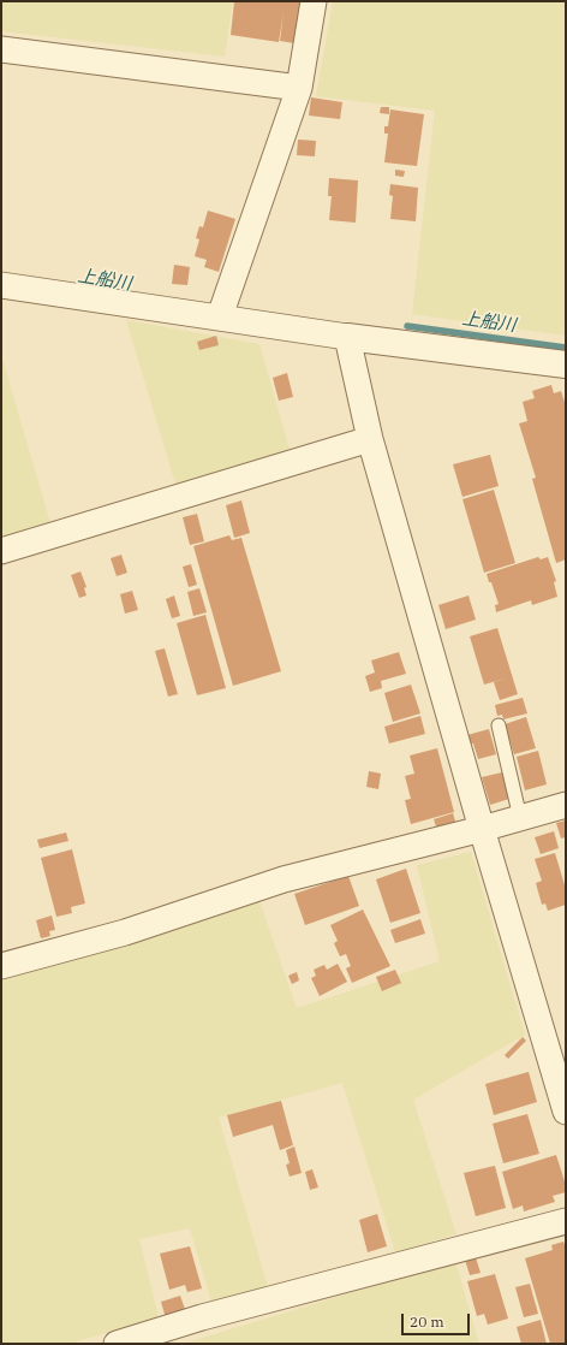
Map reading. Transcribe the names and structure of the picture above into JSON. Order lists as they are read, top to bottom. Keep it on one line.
{"water":["上船川"],"scale_bar":"20 m"}
